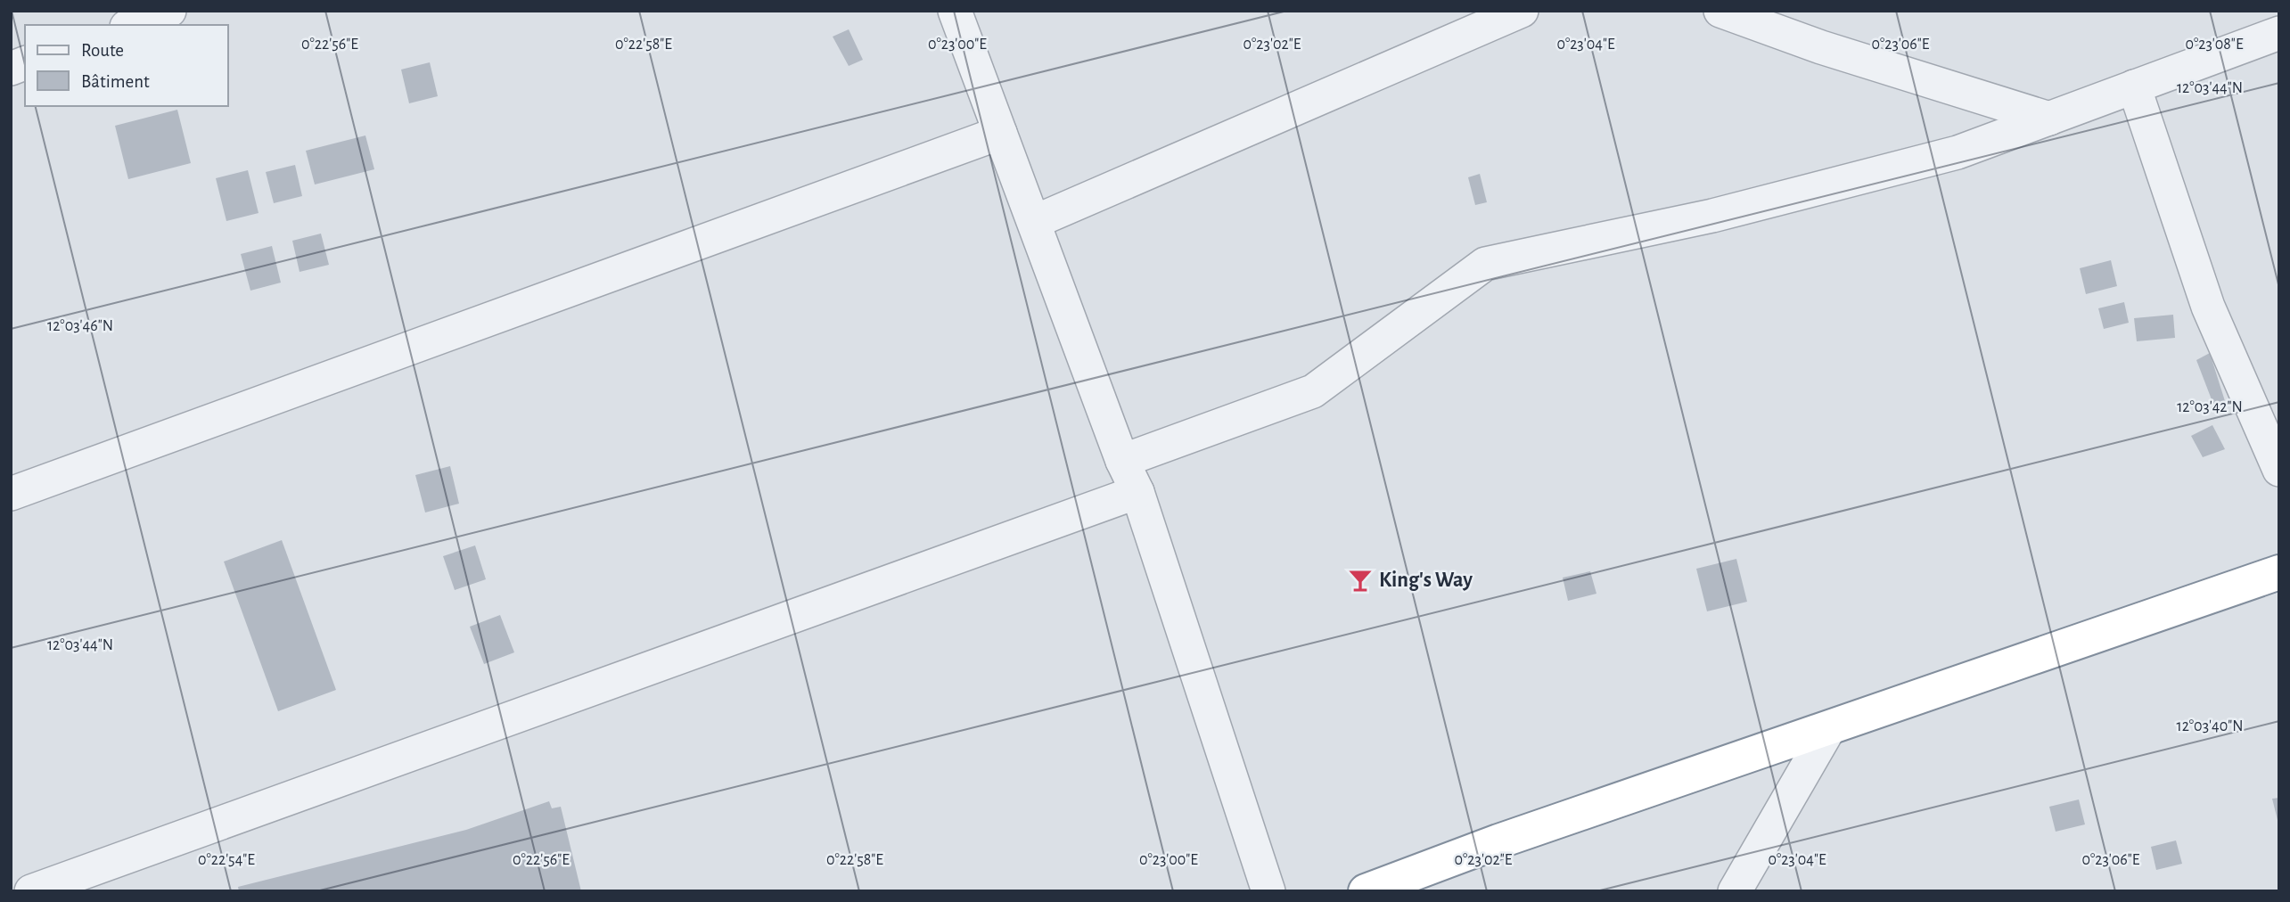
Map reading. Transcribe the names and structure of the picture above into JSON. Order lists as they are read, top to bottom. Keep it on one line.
{"places":{"bar":["King's Way"]},"legend":["Route","Bâtiment"],"coordinates":["0°22'56\"E","0°22'58\"E","0°23'00\"E","0°23'02\"E","0°23'08\"E","0°23'04\"E","0°23'06\"E","12°03'44\"N","12°03'46\"N","12°03'42\"N","12°03'40\"N","0°22'54\"E"]}
